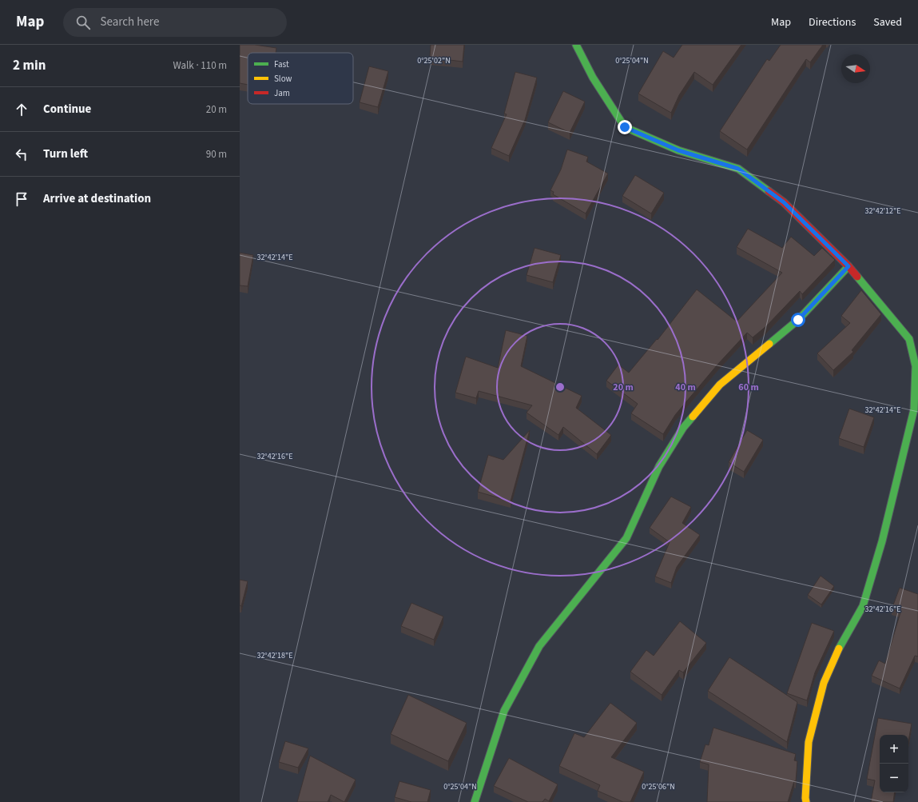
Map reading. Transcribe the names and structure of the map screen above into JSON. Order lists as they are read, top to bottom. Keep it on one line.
{"legend":["Fast","Slow","Jam"],"north":"right","page":{"header":"Map","search":"Search here","nav":["Map","Directions","Saved"],"heading":["2 min","Walk · 110 m"],"list":[["Continue","20 m"],["Turn left","90 m"],"Arrive at destination"],"map_buttons":["+","−"]},"coordinates":["0°25'02\"N","0°25'04\"N","32°42'12\"E","32°42'14\"E","32°42'16\"E","32°42'18\"E","0°25'06\"N"],"rings":["20 m","40 m","60 m"]}
